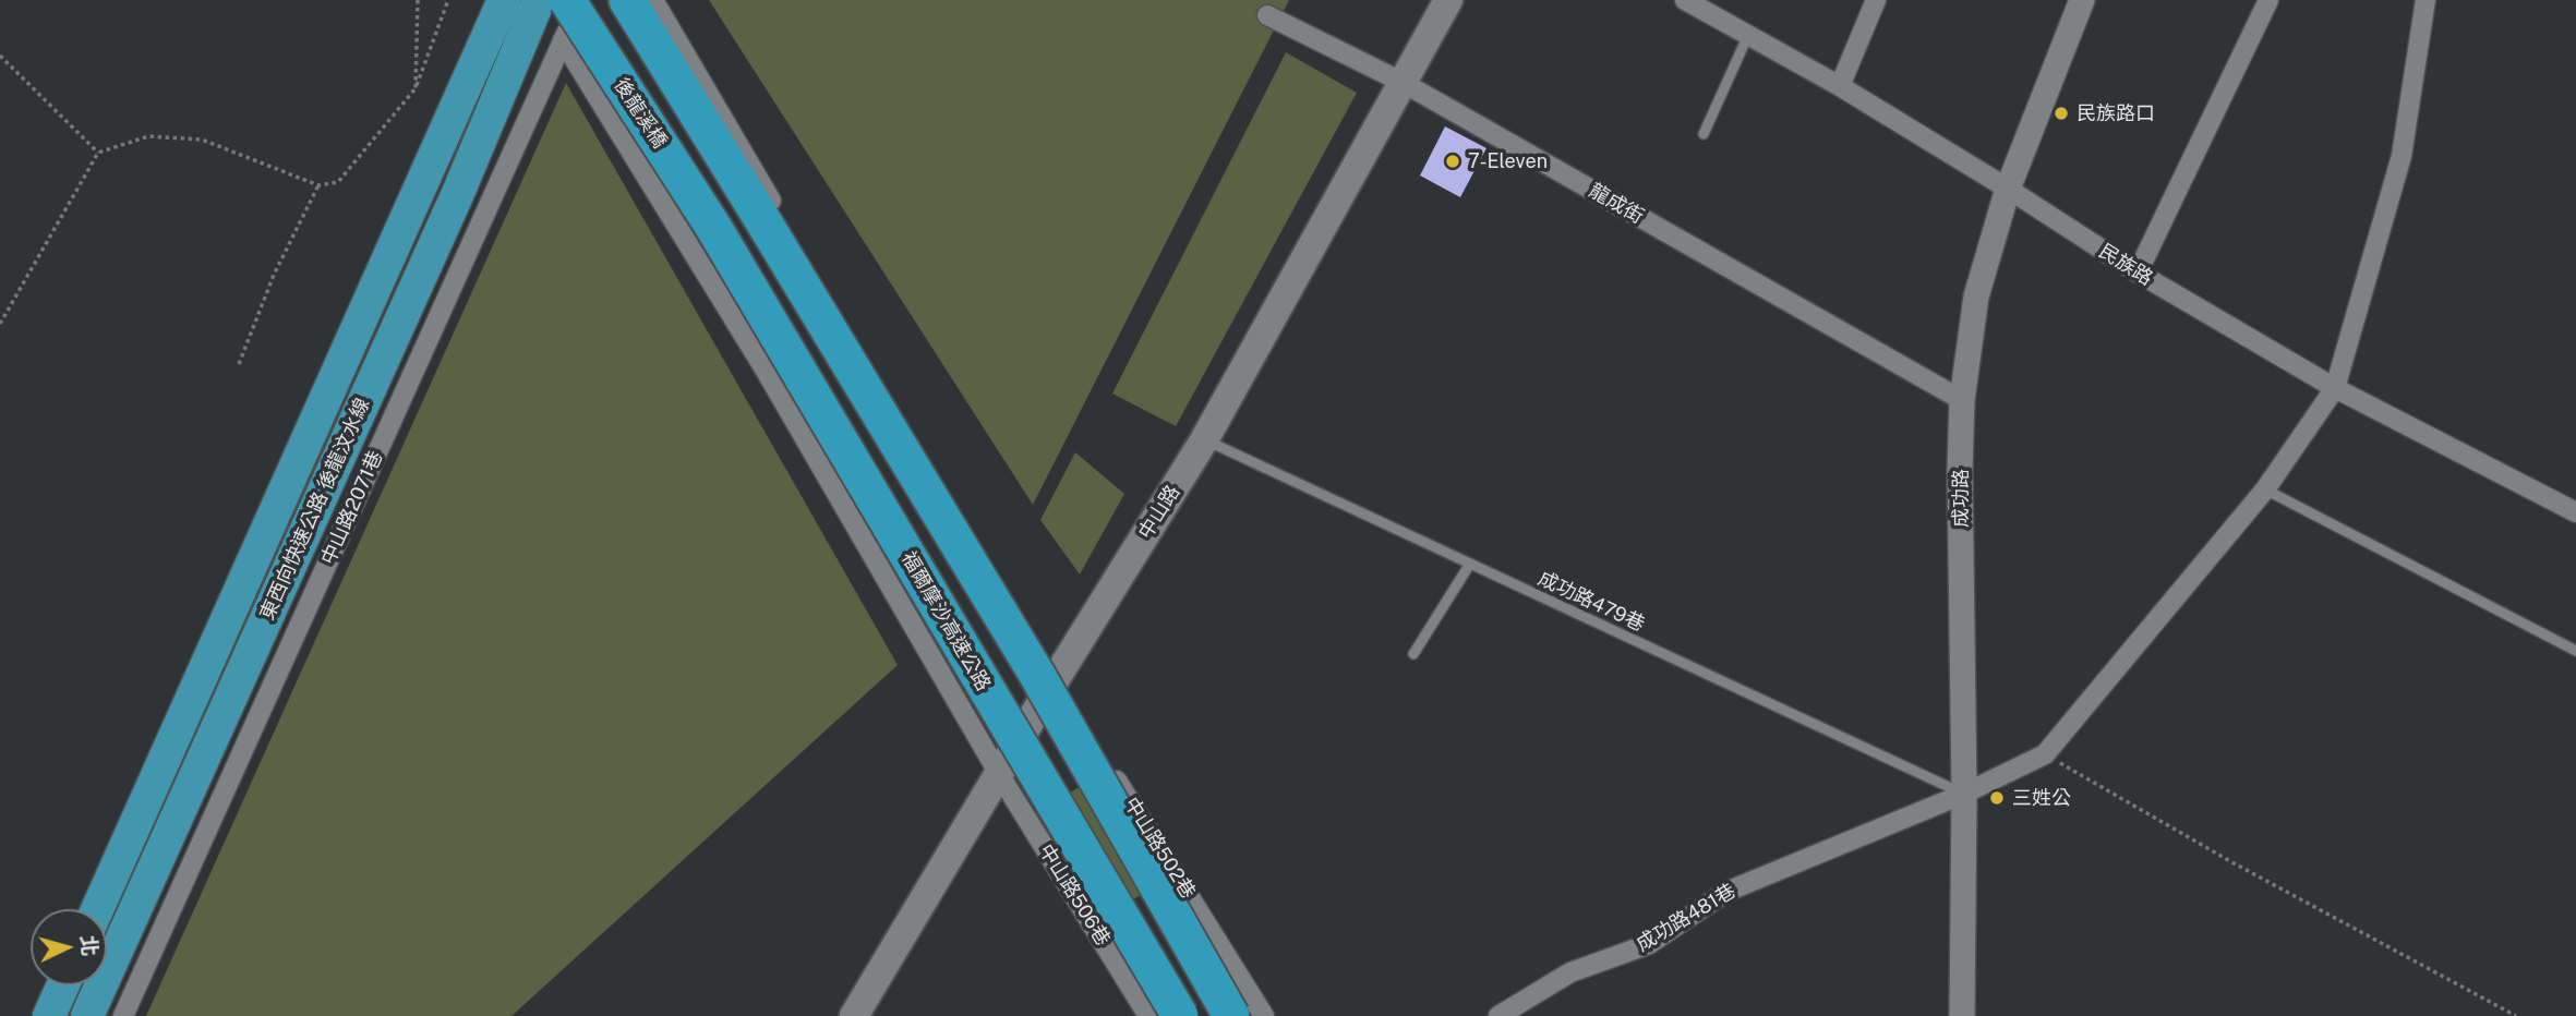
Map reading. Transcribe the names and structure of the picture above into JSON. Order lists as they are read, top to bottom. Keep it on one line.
{"streets":{"highway":["後龍溪橋","東西向快速公路 後龍汶水線","福爾摩沙高速公路"],"main road":["中山路"],"street":["龍成街","民族路","成功路","中山路2071巷","中山路502巷","中山路506巷","成功路481巷"],"lane":["成功路479巷"]},"crossings":[["後龍溪橋","福爾摩沙高速公路"],["龍成街","成功路"],["龍成街","中山路"],["民族路","成功路"],["成功路","成功路479巷"],["成功路","成功路481巷"],["中山路2071巷","中山路506巷"],["中山路","成功路479巷"],["中山路","中山路502巷"],["中山路","中山路506巷"],["成功路479巷","成功路481巷"]],"places":["民族路口","7-Eleven","三姓公"],"north":"right"}
